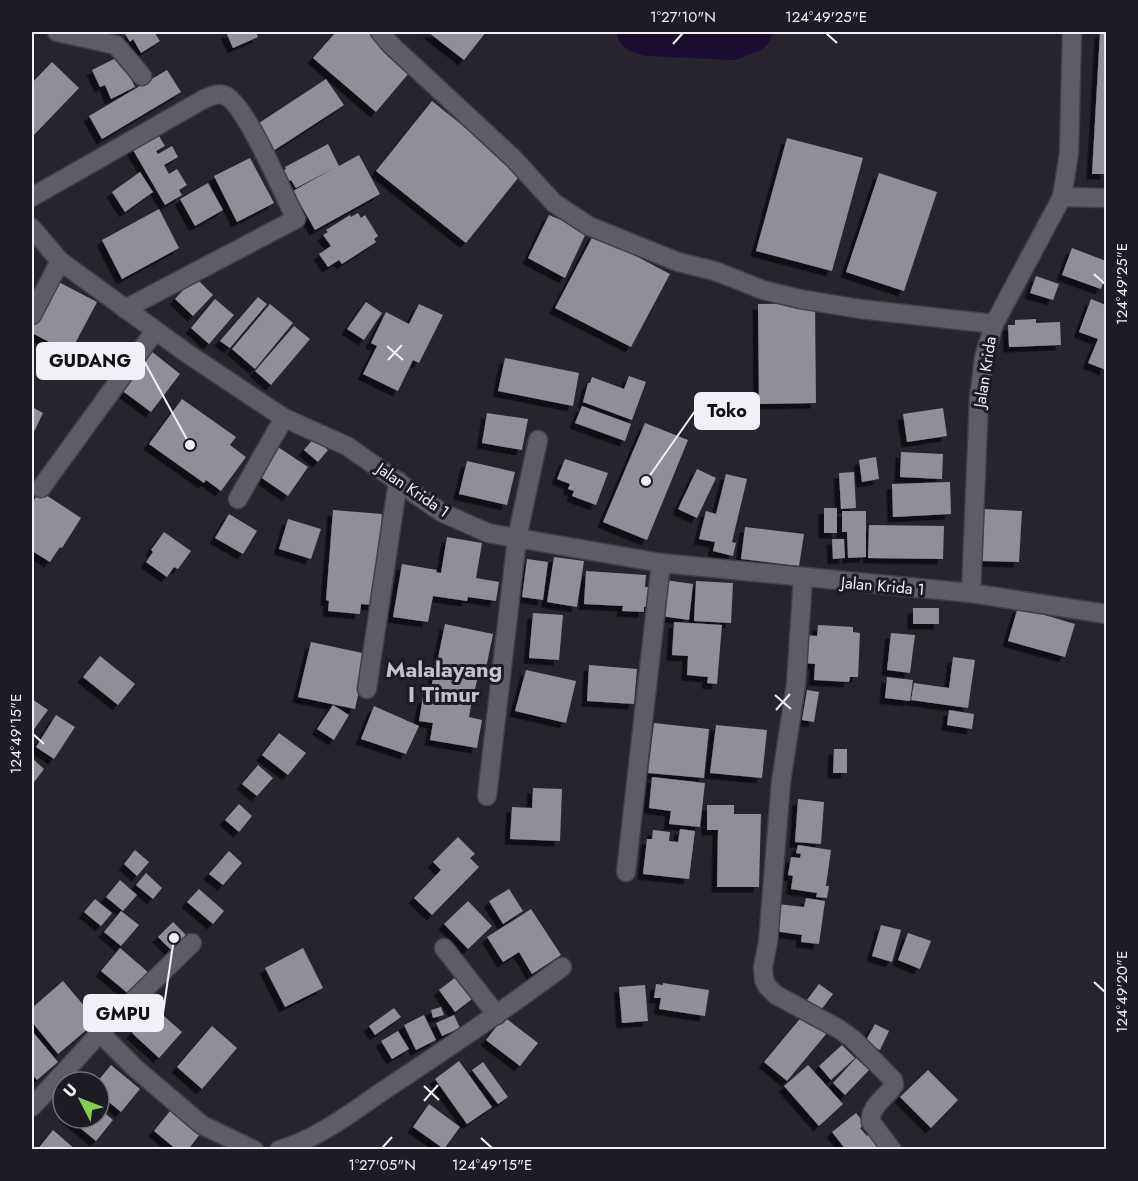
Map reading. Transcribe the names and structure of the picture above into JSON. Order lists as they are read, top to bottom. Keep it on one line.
{"streets":{"street":["Jalan Krida","Jalan Krida 1"]},"crossings":[["Jalan Krida","Jalan Krida 1"]],"districts":["Malalayang I Timur"],"places":["GUDANG","Toko","GMPU"],"north":"top left","coordinates":["1°27'10\"N","124°49'25\"E","124°49'15\"E","124°49'20\"E","1°27'05\"N"]}
